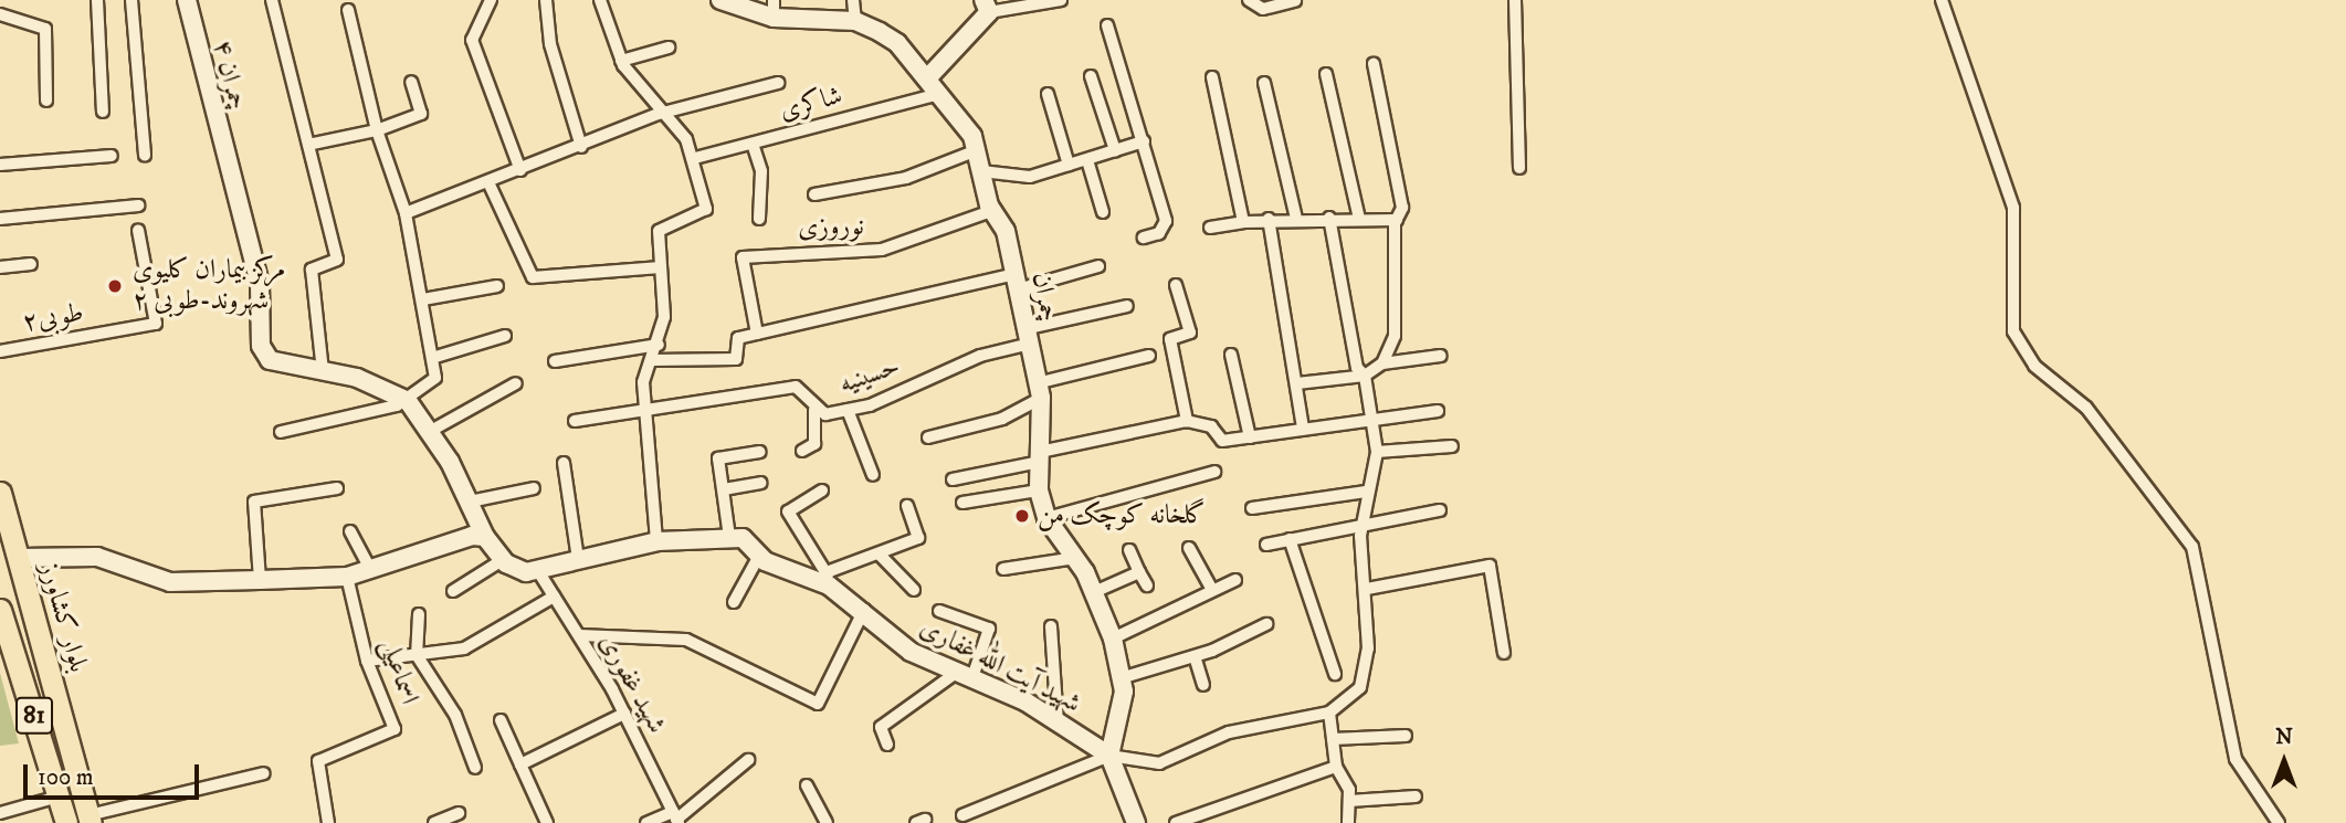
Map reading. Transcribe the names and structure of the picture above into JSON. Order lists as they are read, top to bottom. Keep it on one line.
{"streets":{"highway":["بلوار کشاورز","81"],"street":["چمران ۴","شاکری","نوروزی","چمران","طوبی۲","حسینیه","شهید آیت الله غفاری","اسماعیلی","شهید غفوری"]},"crossings":[["شاکری","چمران"],["نوروزی","چمران"],["چمران","حسینیه"],["چمران","شهید آیت الله غفاری"],["بلوار کشاورز","81"]],"places":["مرکز بیماران کلیوی شهروند-طوبی ۲","گلخانه کوچک من"],"scale_bar":"100 m","north":"top"}
